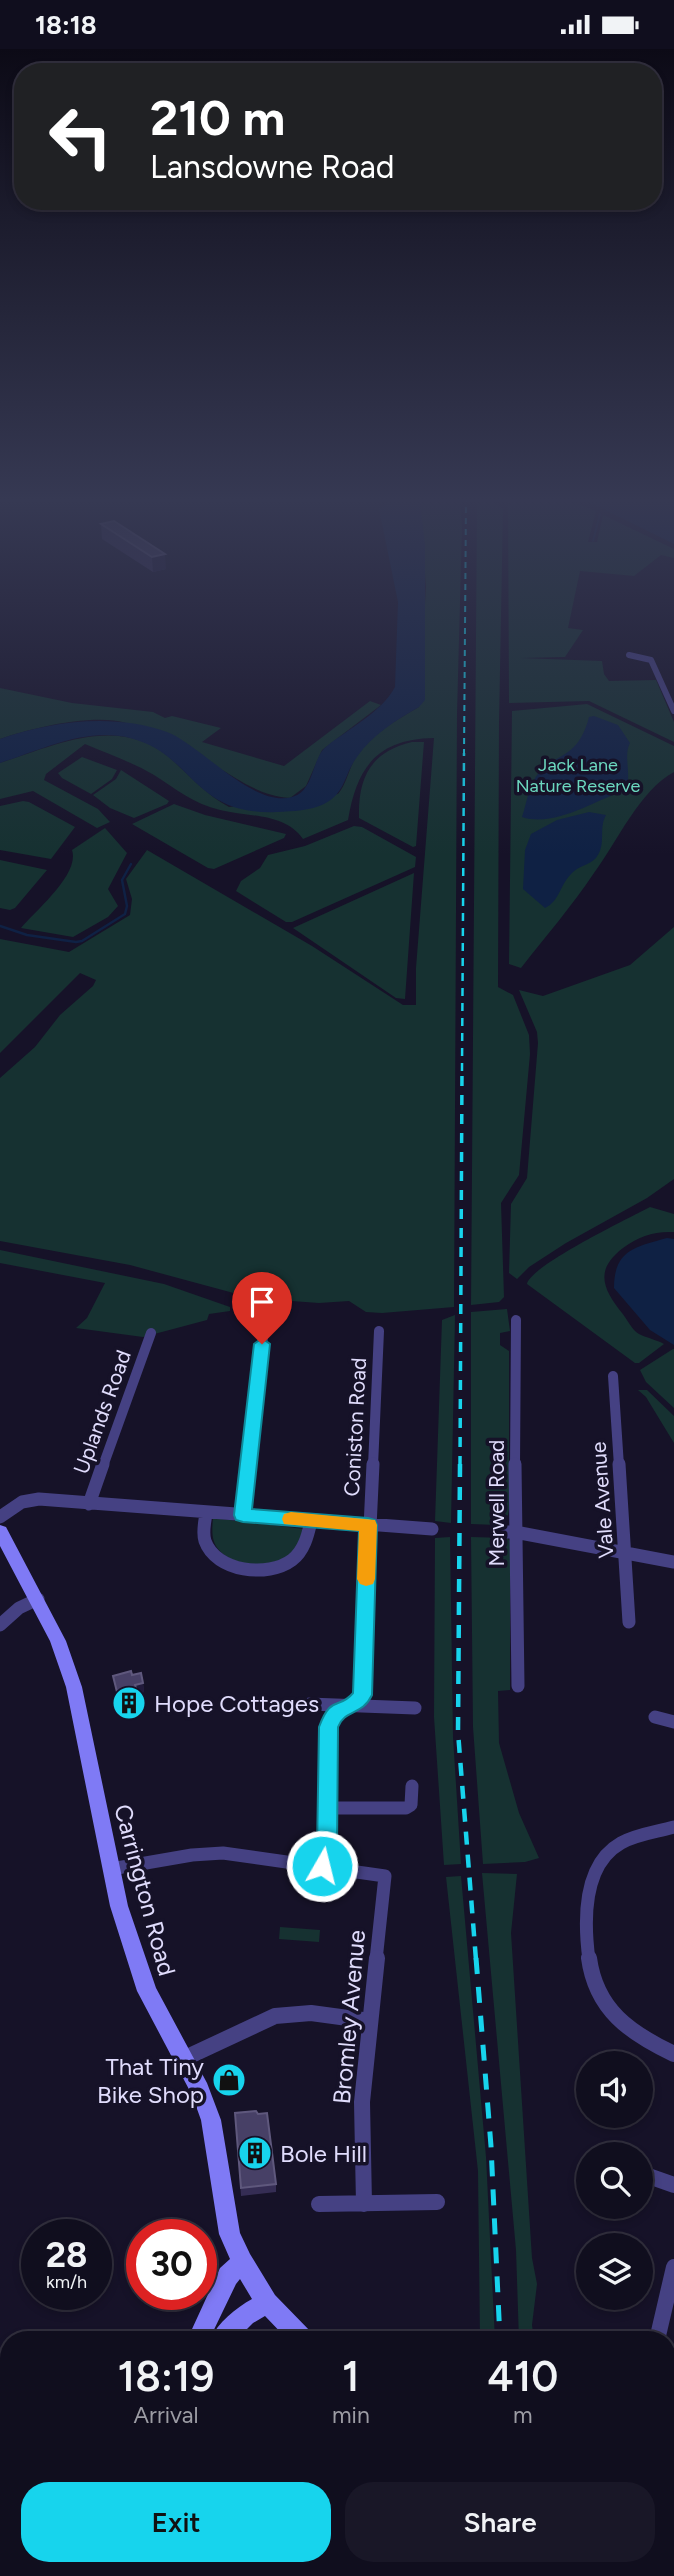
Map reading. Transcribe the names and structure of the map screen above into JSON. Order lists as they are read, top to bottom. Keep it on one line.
{"streets":{"main road":["Carrington Road"],"street":["Uplands Road","Coniston Road","Vale Avenue","Merwell Road","Bromley Avenue"]},"parks":["Jack Lane Nature Reserve"],"places":{"building":["Hope Cottages","Bole Hill"],"shop":["That Tiny Bike Shop"]},"page":{"status":"18:18","turn":["210 m","Lansdowne Road"],"speed":"28 km/h","limit":"30","eta":["18:19","Arrival","1","min","410","m"],"buttons":["Exit","Share"]}}
